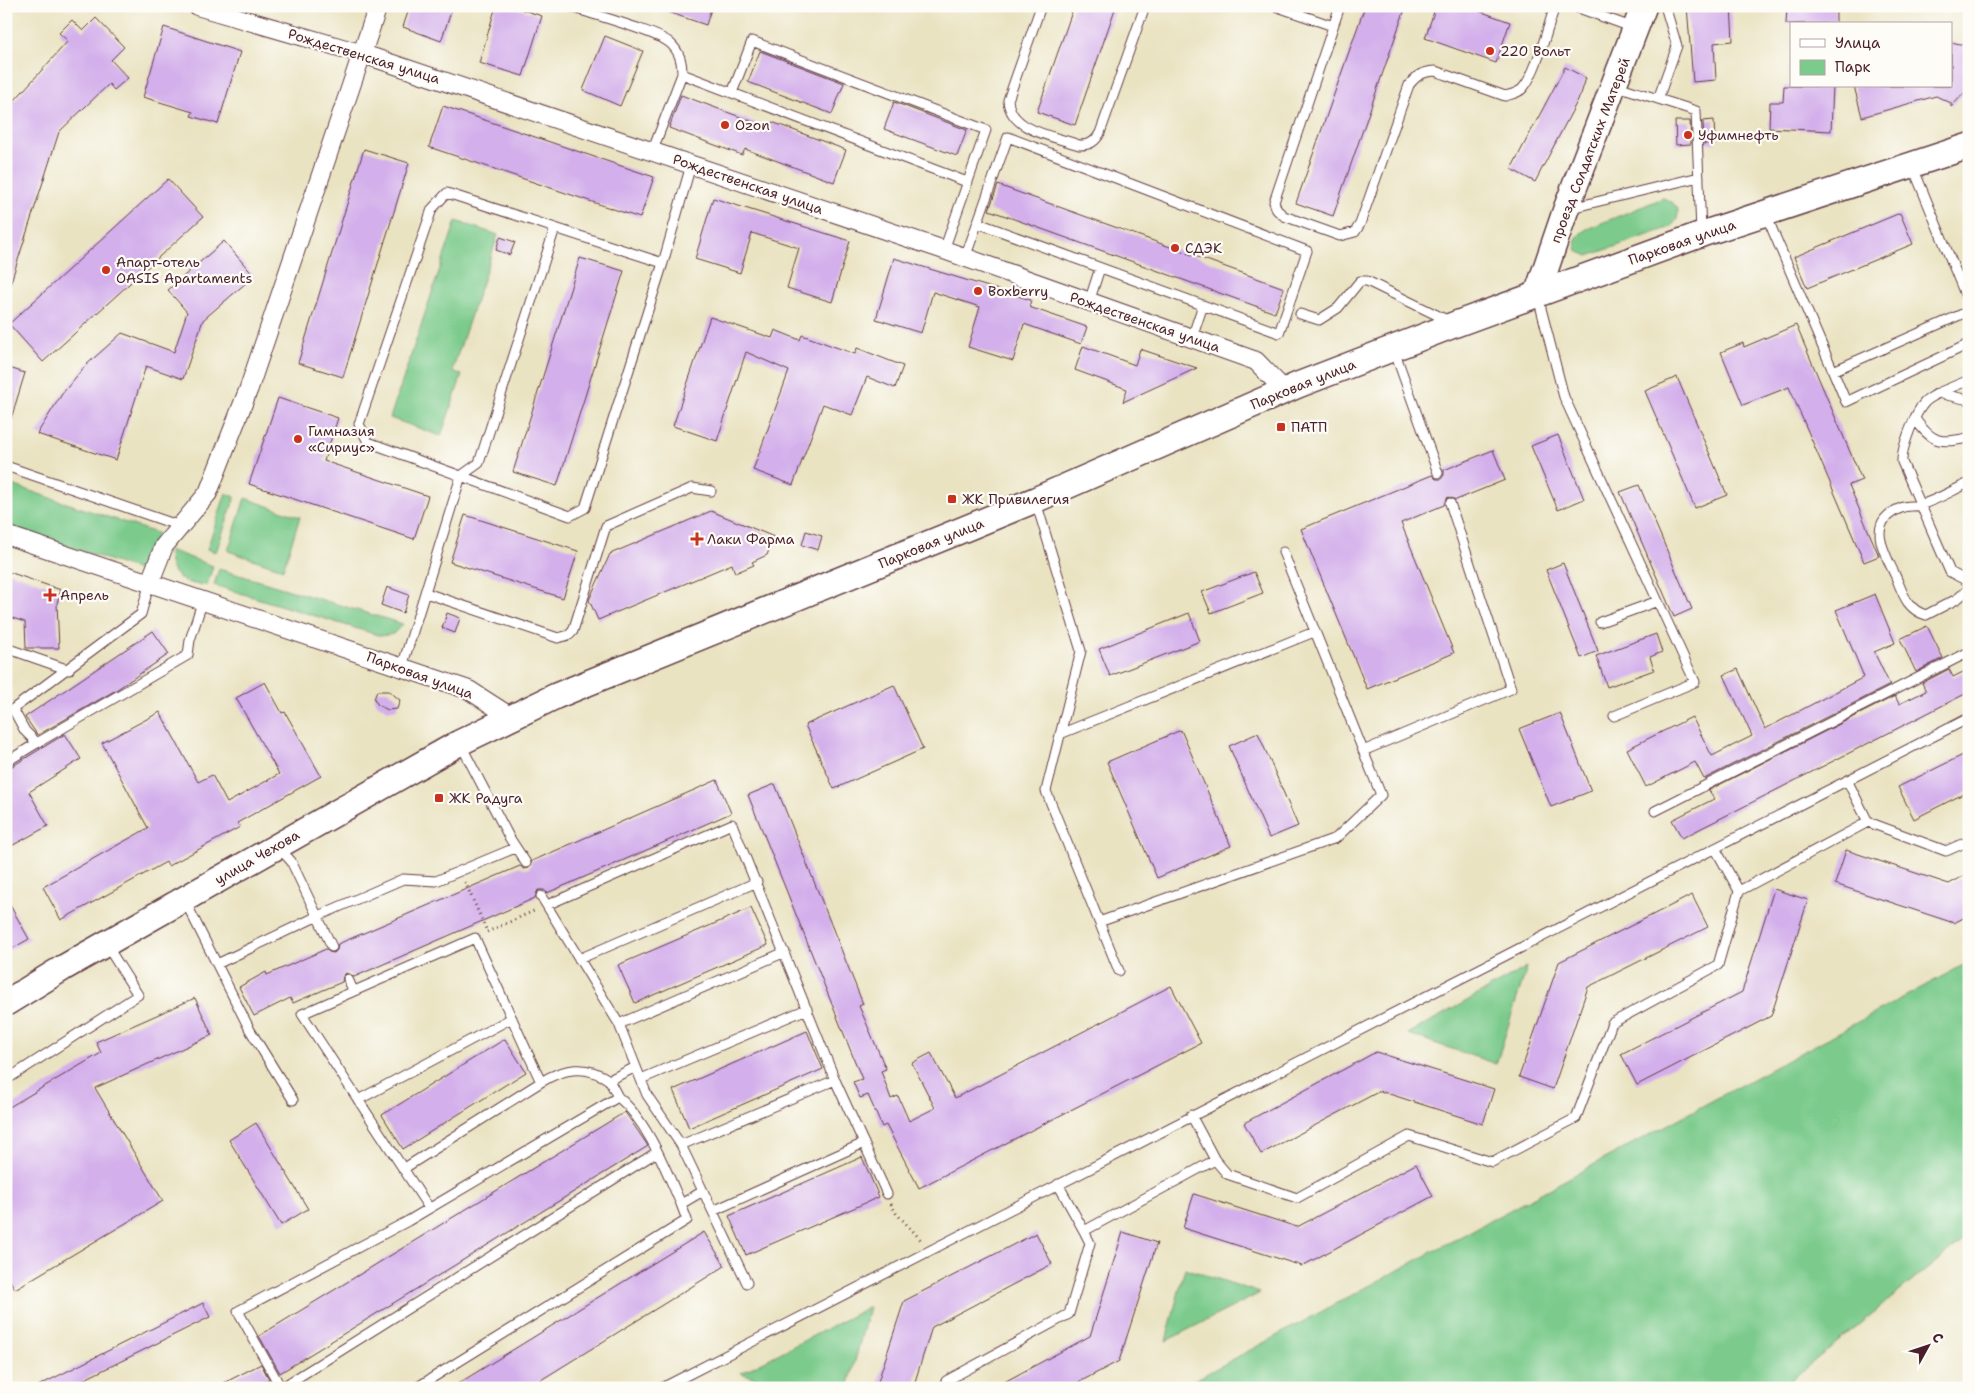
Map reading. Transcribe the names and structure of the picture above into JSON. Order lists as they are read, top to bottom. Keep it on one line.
{"streets":{"main road":["проезд Солдатских Матерей","Парковая улица","улица Чехова"],"street":["Рождественская улица"]},"crossings":[["Рождественская улица","Парковая улица"],["проезд Солдатских Матерей","Парковая улица"],["Парковая улица","улица Чехова"]],"places":{"other":["220 Вольт","Ozon","Уфимнефть","СДЭК","Апарт-отель OASIS Apartaments","Boxberry","Гимназия «Сириус»"],"transit":["ПАТП","ЖК Привилегия","ЖК Радуга"],"health":["Лаки Фарма","Апрель"]},"legend":["Улица","Парк"],"north":"top right"}
